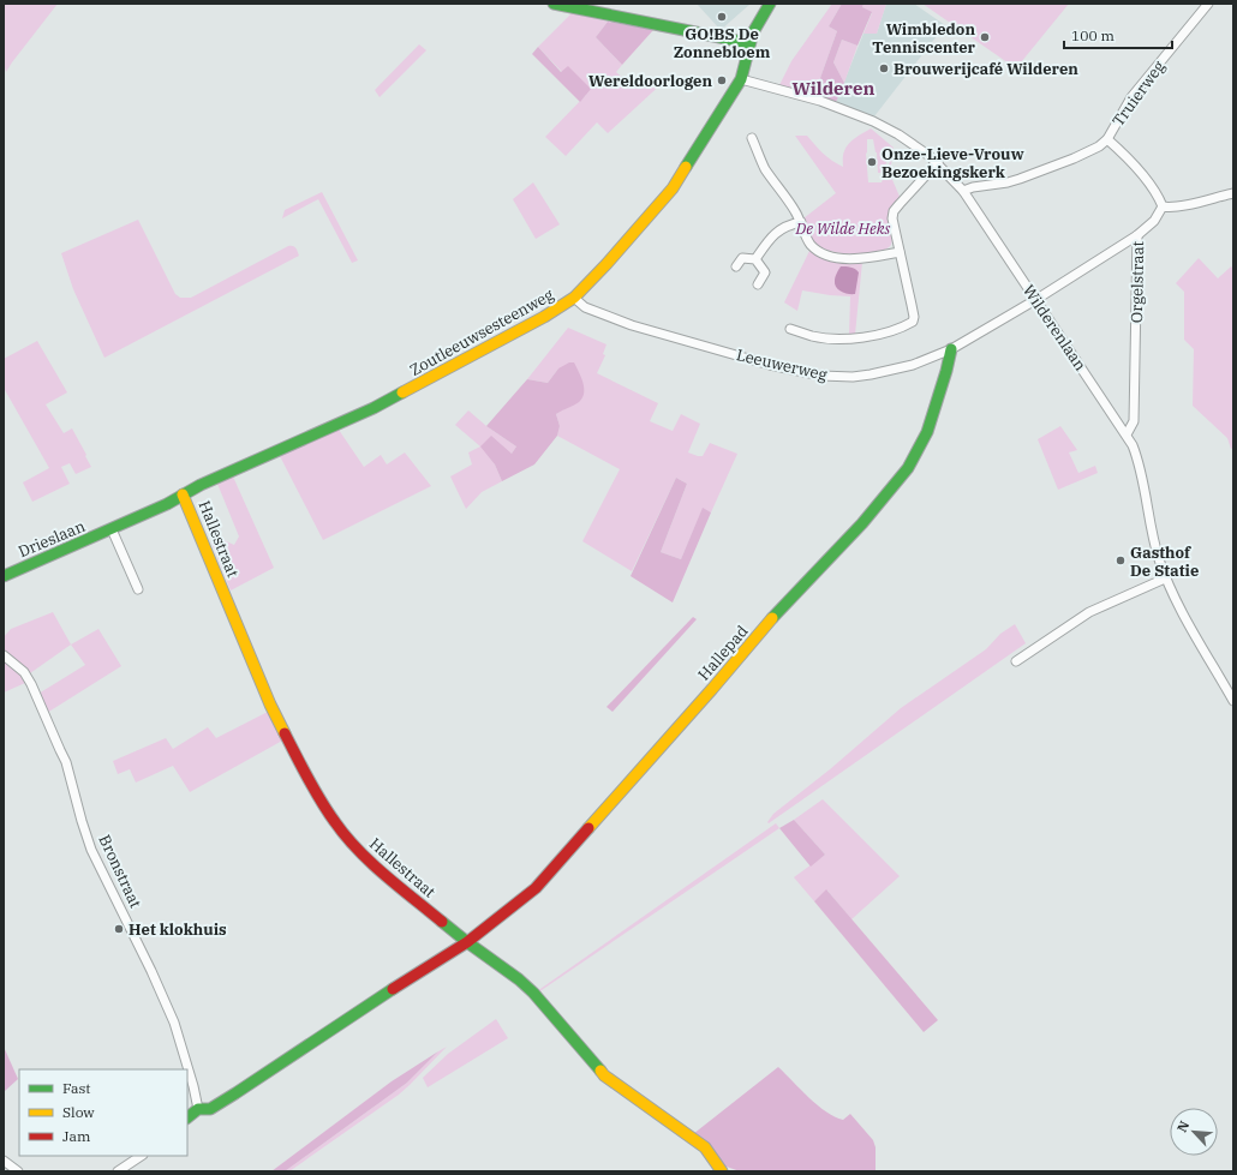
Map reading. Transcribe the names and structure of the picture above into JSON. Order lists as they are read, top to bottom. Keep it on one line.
{"streets":{"street":["Truierweg","Orgelstraat","Wilderenlaan","Zoutleeuwsesteenweg","Leeuwerweg","Drieslaan","Hallestraat","Hallepad","Bronstraat"]},"crossings":[["Orgelstraat","Wilderenlaan"],["Orgelstraat","Leeuwerweg"],["Wilderenlaan","Zoutleeuwsesteenweg"],["Wilderenlaan","Leeuwerweg"],["Zoutleeuwsesteenweg","Leeuwerweg"],["Zoutleeuwsesteenweg","Drieslaan"],["Zoutleeuwsesteenweg","Hallestraat"],["Leeuwerweg","Hallepad"],["Drieslaan","Hallestraat"],["Hallestraat","Hallepad"]],"districts":["Wilderen"],"parks":["De Wilde Heks"],"places":["GO!BS De Zonnebloem","Wimbledon Tenniscenter","Brouwerijcafé Wilderen","Wereldoorlogen","Onze-Lieve-Vrouw Bezoekingskerk","Gasthof De Statie","Het klokhuis"],"legend":["Fast","Slow","Jam"],"scale_bar":"100 m","north":"top left"}
